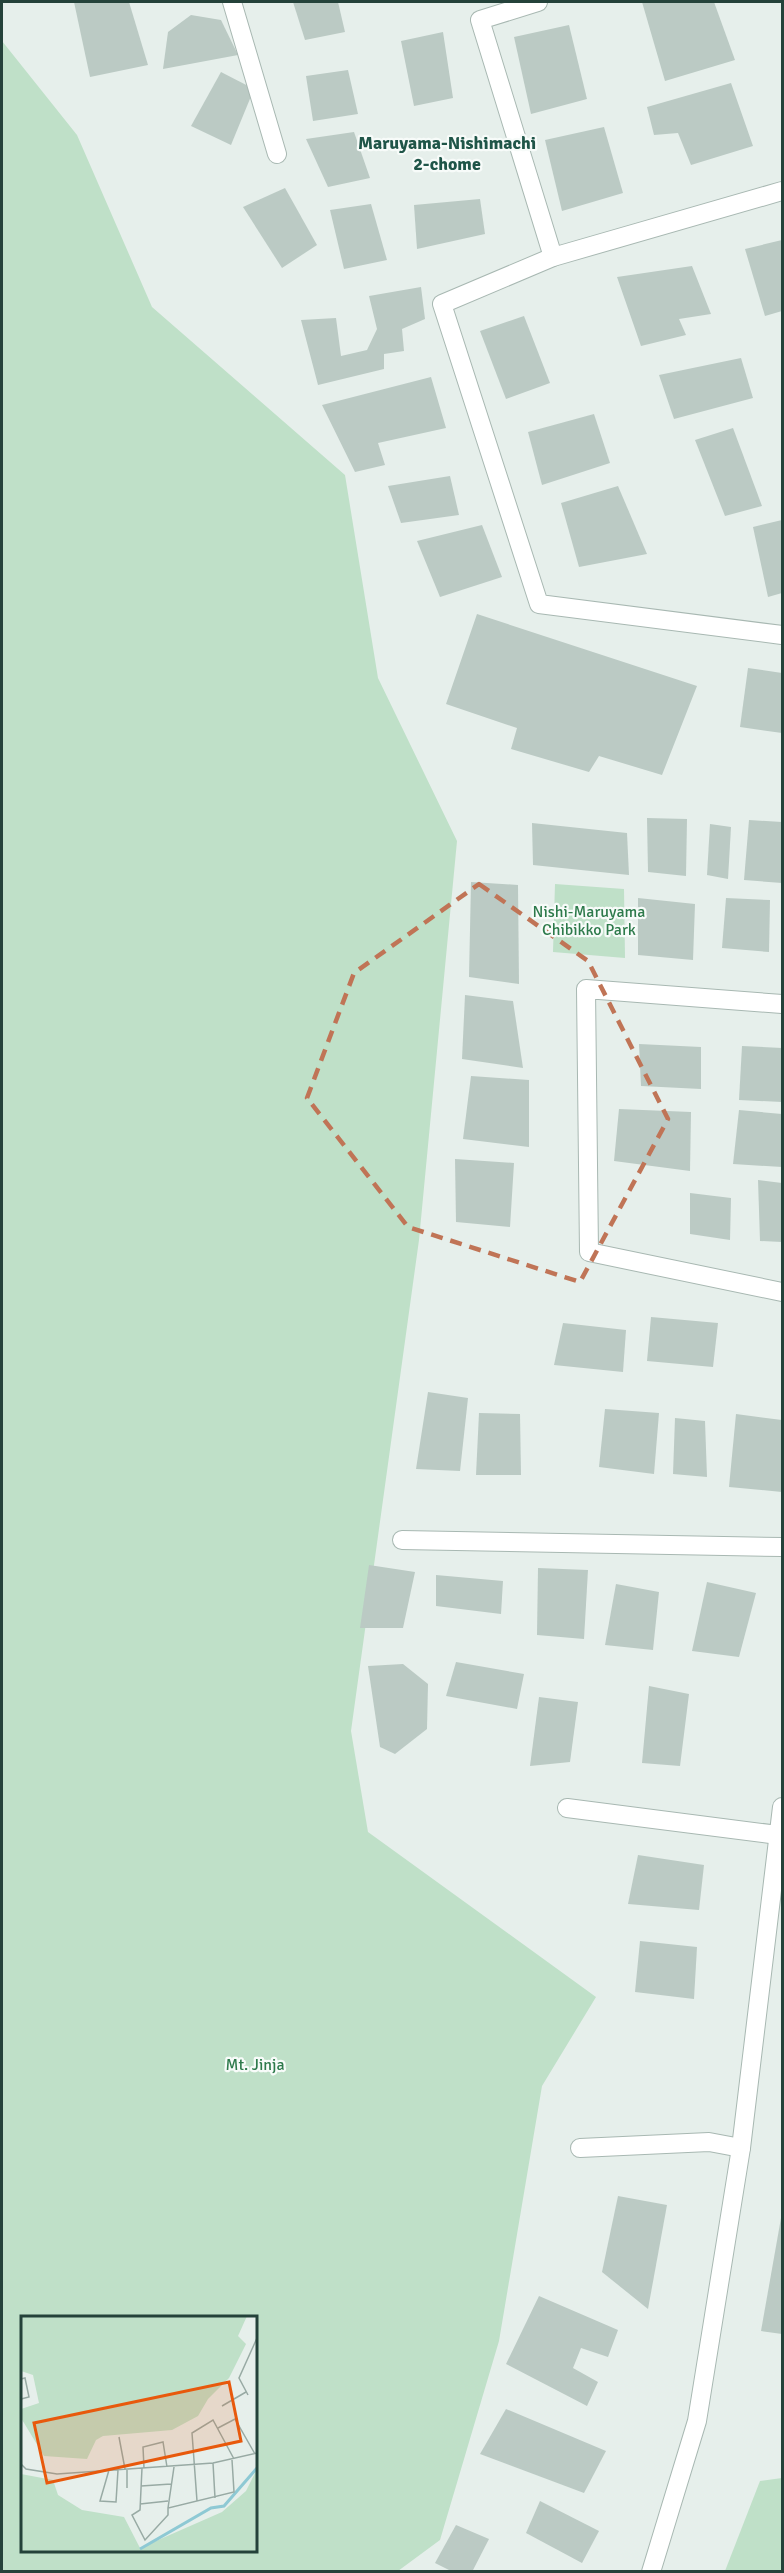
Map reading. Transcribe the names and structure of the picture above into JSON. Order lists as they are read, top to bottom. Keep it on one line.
{"districts":["Maruyama-Nishimachi 2-chome"],"parks":["Nishi-Maruyama Chibikko Park","Mt. Jinja"]}
